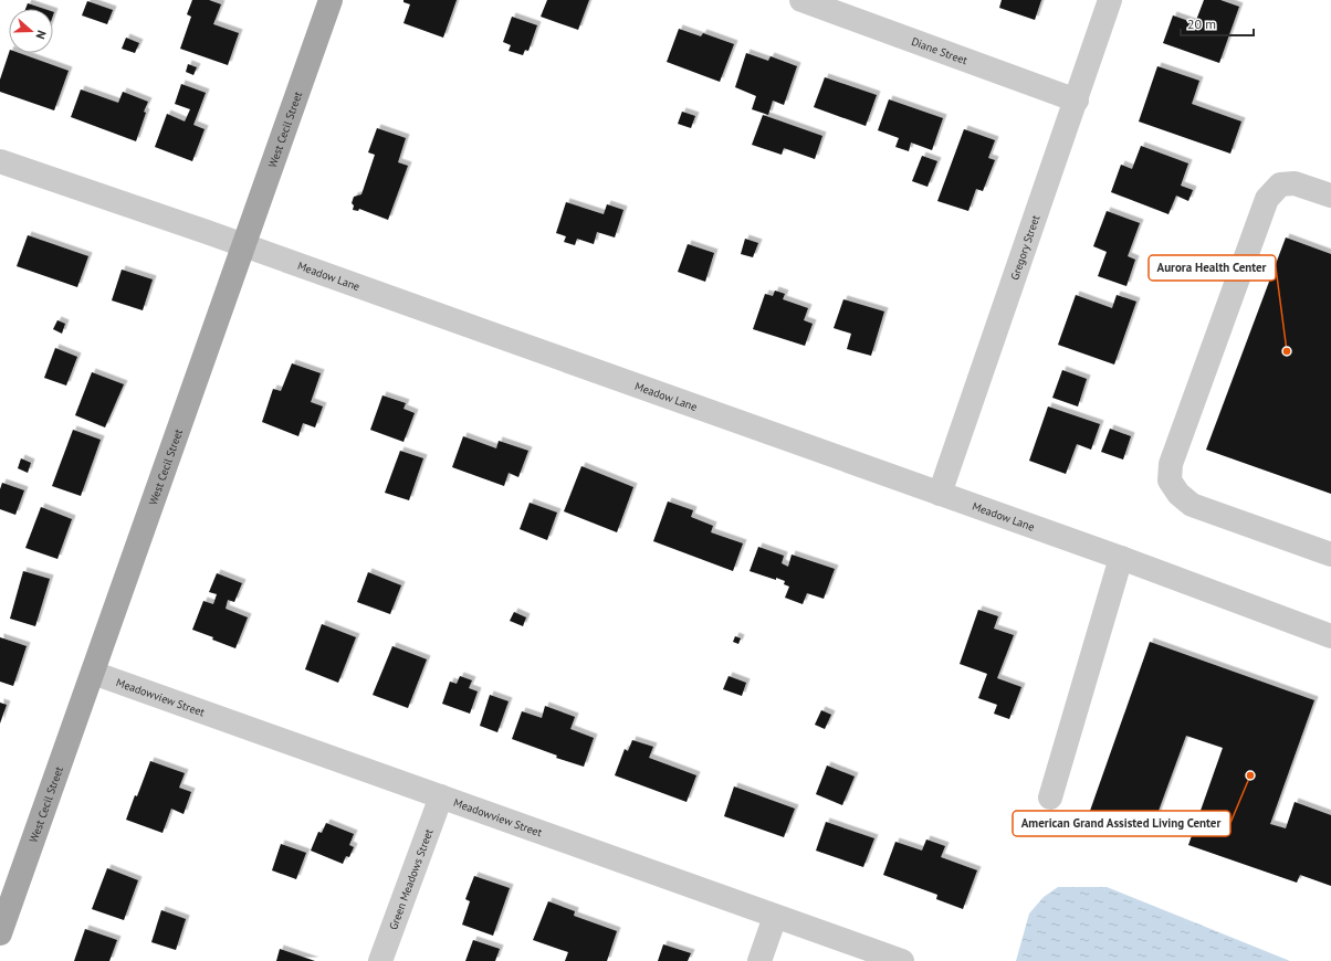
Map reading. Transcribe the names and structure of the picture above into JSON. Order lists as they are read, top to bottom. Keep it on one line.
{"streets":{"main road":["West Cecil Street"],"street":["Diane Street","Gregory Street","Meadow Lane","Meadowview Street","Green Meadows Street"]},"crossings":[["Diane Street","Gregory Street"],["West Cecil Street","Meadow Lane"],["West Cecil Street","Meadowview Street"],["Gregory Street","Meadow Lane"],["Meadowview Street","Green Meadows Street"]],"places":["Aurora Health Center","American Grand Assisted Living Center"],"scale_bar":"20 m","north":"right"}
